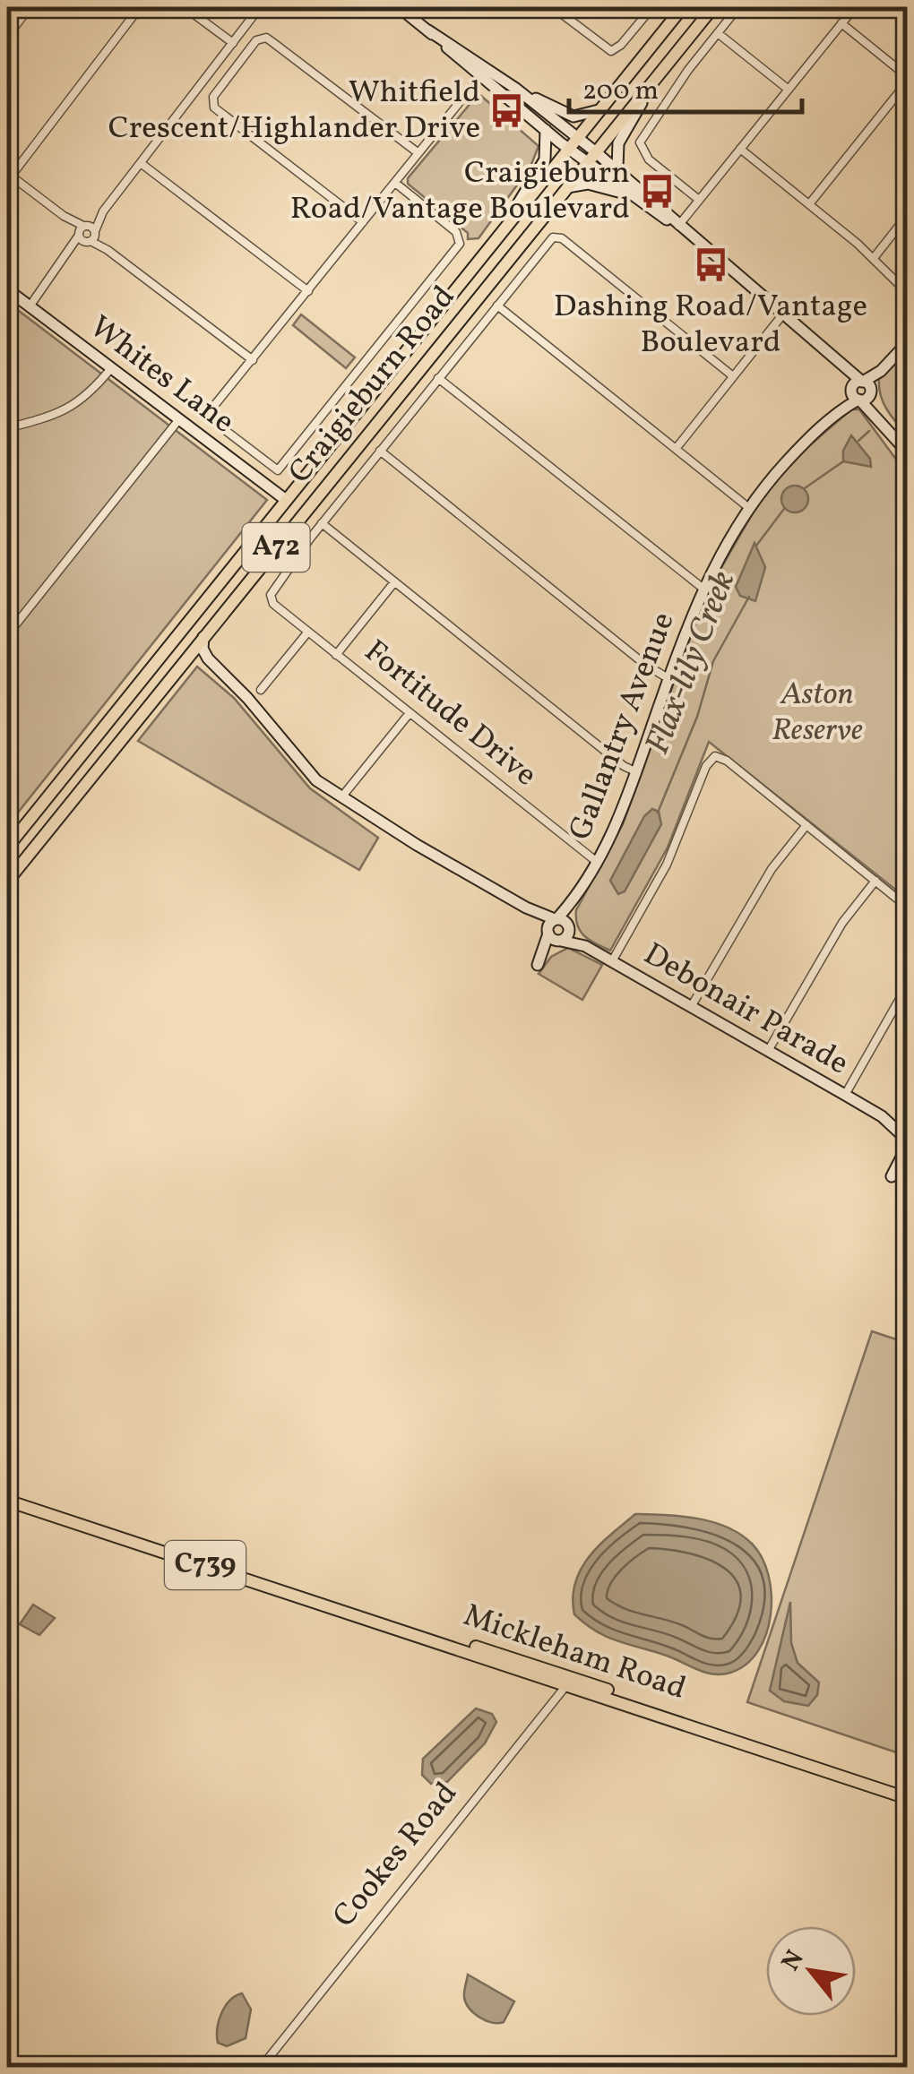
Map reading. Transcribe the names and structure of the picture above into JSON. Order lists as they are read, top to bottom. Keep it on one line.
{"streets":{"main road":["Craigieburn Road","A72","C739","Mickleham Road"],"street":["Whites Lane","Fortitude Drive","Gallantry Avenue","Debonair Parade","Cookes Road"]},"crossings":[["Whites Lane","Craigieburn Road"],["Fortitude Drive","Gallantry Avenue"],["Gallantry Avenue","Debonair Parade"],["Mickleham Road","Cookes Road"]],"water":["Flax-lily Creek"],"parks":["Aston Reserve"],"places":{"bus stop":["Whitfield Crescent/Highlander Drive","Craigieburn Road/Vantage Boulevard","Dashing Road/Vantage Boulevard"]},"scale_bar":"200 m","north":"top left"}
